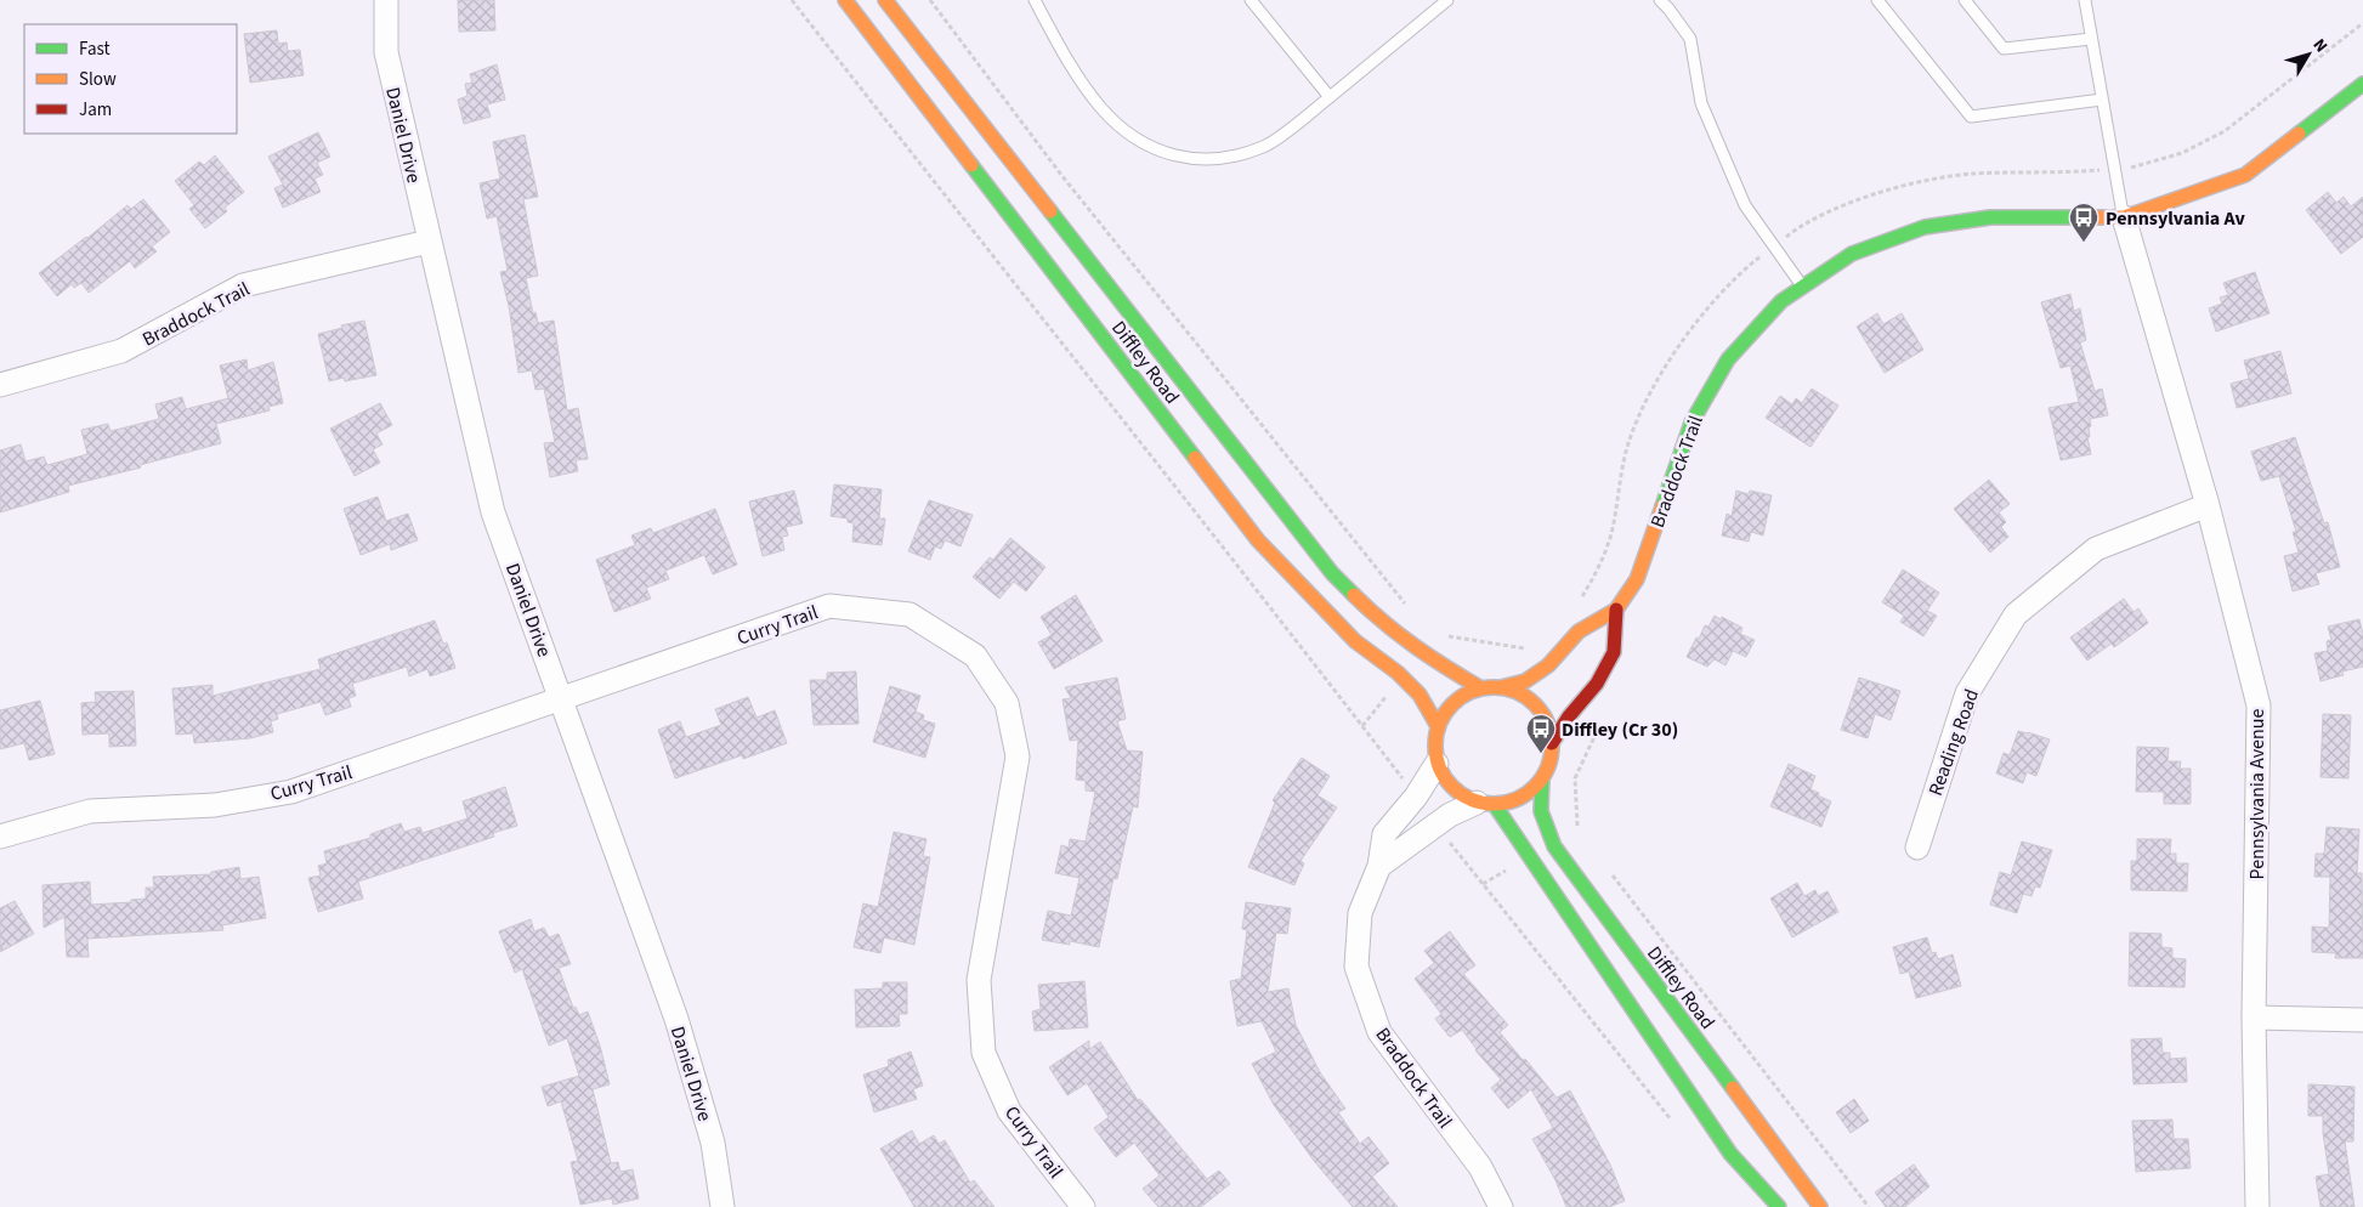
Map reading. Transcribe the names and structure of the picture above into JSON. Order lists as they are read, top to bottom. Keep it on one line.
{"streets":{"main road":["Braddock Trail","Diffley Road"],"street":["Daniel Drive","Curry Trail","Reading Road","Pennsylvania Avenue"]},"crossings":[["Daniel Drive","Braddock Trail"],["Daniel Drive","Curry Trail"],["Braddock Trail","Diffley Road"],["Braddock Trail","Pennsylvania Avenue"],["Reading Road","Pennsylvania Avenue"]],"places":{"bus stop":["Pennsylvania Av","Diffley (Cr 30)"]},"legend":["Fast","Slow","Jam"],"north":"top right"}
